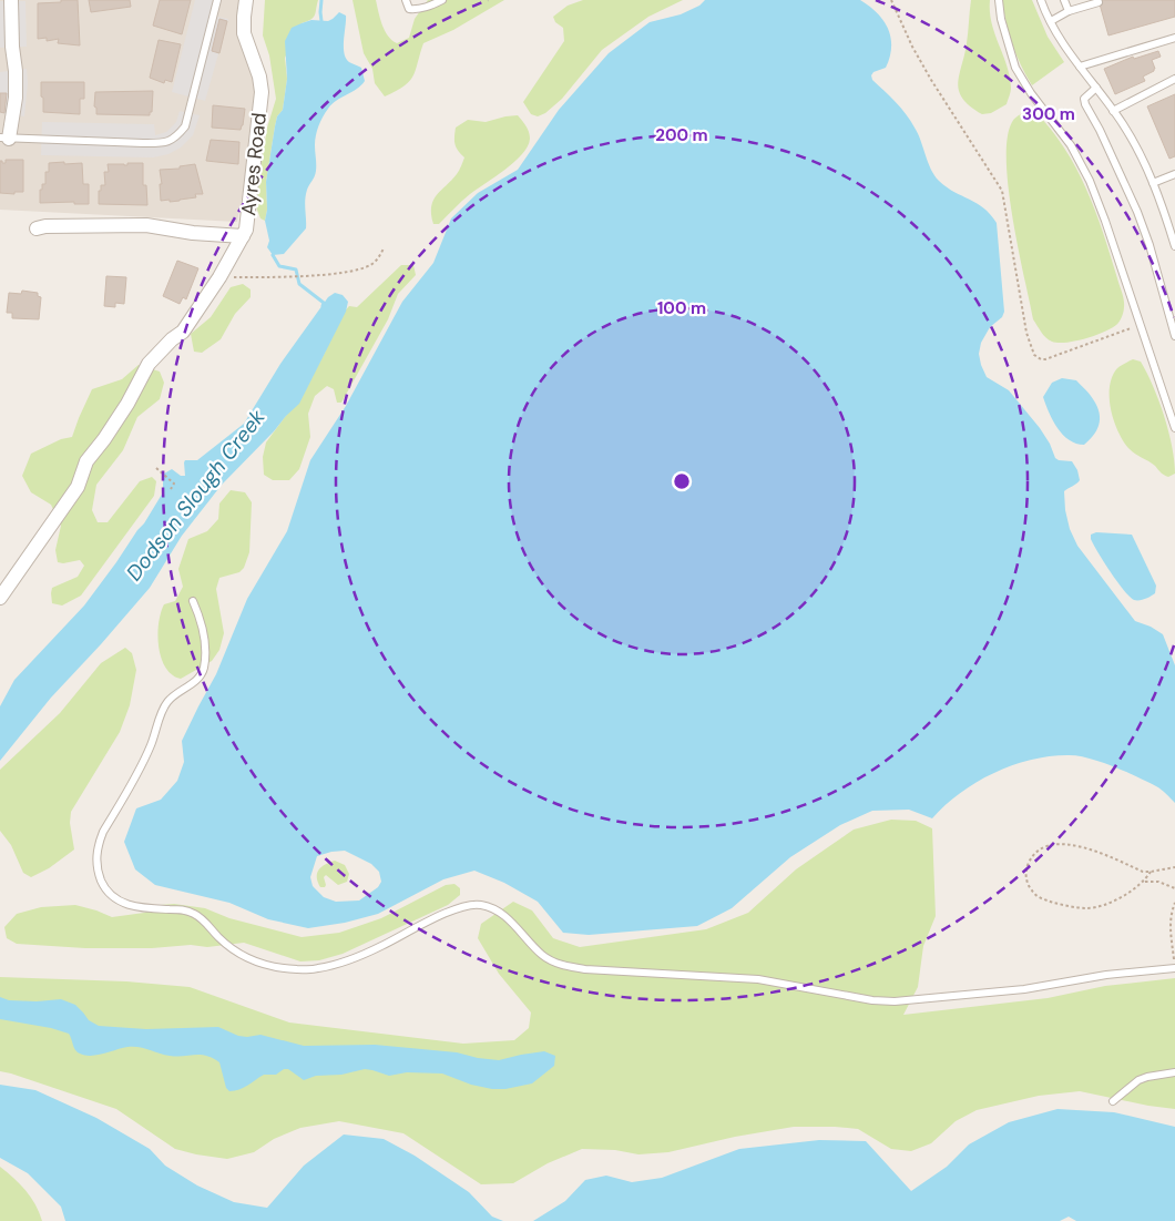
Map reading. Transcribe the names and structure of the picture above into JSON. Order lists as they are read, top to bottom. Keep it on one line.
{"streets":{"street":["Ayres Road"]},"water":["Dodson Slough Creek"],"rings":["300 m","200 m","100 m"]}
